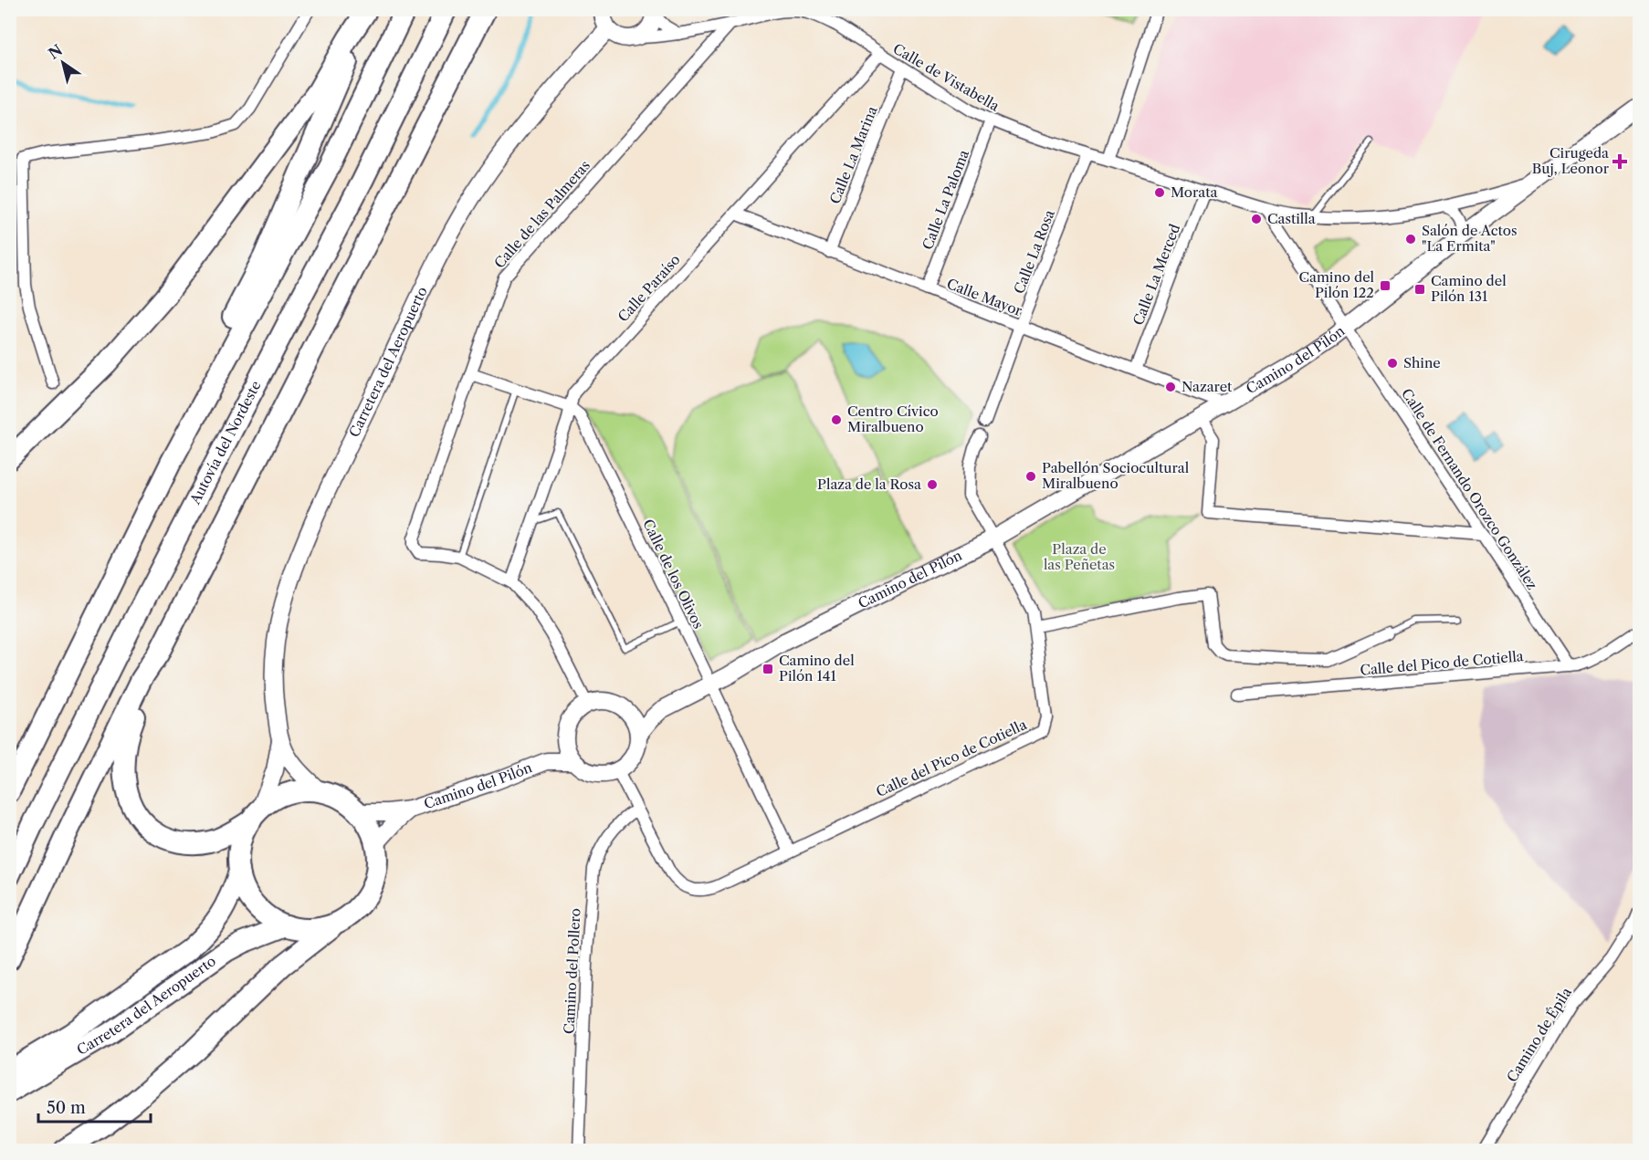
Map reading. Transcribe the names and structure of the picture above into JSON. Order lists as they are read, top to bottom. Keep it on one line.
{"streets":{"highway":["Carretera del Aeropuerto","Autovía del Nordeste"],"street":["Calle de Vistabella","Calle La Marina","Calle La Paloma","Calle de las Palmeras","Calle La Rosa","Calle La Merced","Calle Paraíso","Calle Mayor","Camino del Pilón","Calle de Fernando Orozco González","Calle de los Olivos","Calle del Pico de Cotiella","Camino del Pollero","Camino de Épila"]},"crossings":[["Calle de Vistabella","Calle La Marina"],["Calle de Vistabella","Calle La Paloma"],["Calle de Vistabella","Calle de las Palmeras"],["Calle de Vistabella","Calle La Rosa"],["Calle de Vistabella","Calle La Merced"],["Calle de Vistabella","Calle Paraíso"],["Calle de Vistabella","Camino del Pilón"],["Calle de Vistabella","Calle de Fernando Orozco González"],["Calle La Marina","Calle Mayor"],["Calle La Paloma","Calle Mayor"],["Calle La Rosa","Calle Mayor"],["Calle La Merced","Calle Mayor"],["Calle Paraíso","Calle Mayor"],["Calle Paraíso","Calle de los Olivos"],["Calle Mayor","Camino del Pilón"],["Camino del Pilón","Carretera del Aeropuerto"],["Camino del Pilón","Calle de Fernando Orozco González"],["Camino del Pilón","Calle de los Olivos"],["Camino del Pilón","Calle del Pico de Cotiella"],["Calle de Fernando Orozco González","Calle del Pico de Cotiella"],["Calle de los Olivos","Calle del Pico de Cotiella"],["Calle del Pico de Cotiella","Camino del Pollero"]],"parks":["Plaza de las Peñetas"],"places":{"health":["Cirugeda Buj, Leonor"],"other":["Morata","Castilla","Salón de Actos \"La Ermita\"","Shine","Nazaret","Centro Cívico Miralbueno","Pabellón Sociocultural Miralbueno","Plaza de la Rosa"],"transit":["Camino del Pilón 122","Camino del Pilón 131","Camino del Pilón 141"]},"scale_bar":"50 m","north":"top left"}
